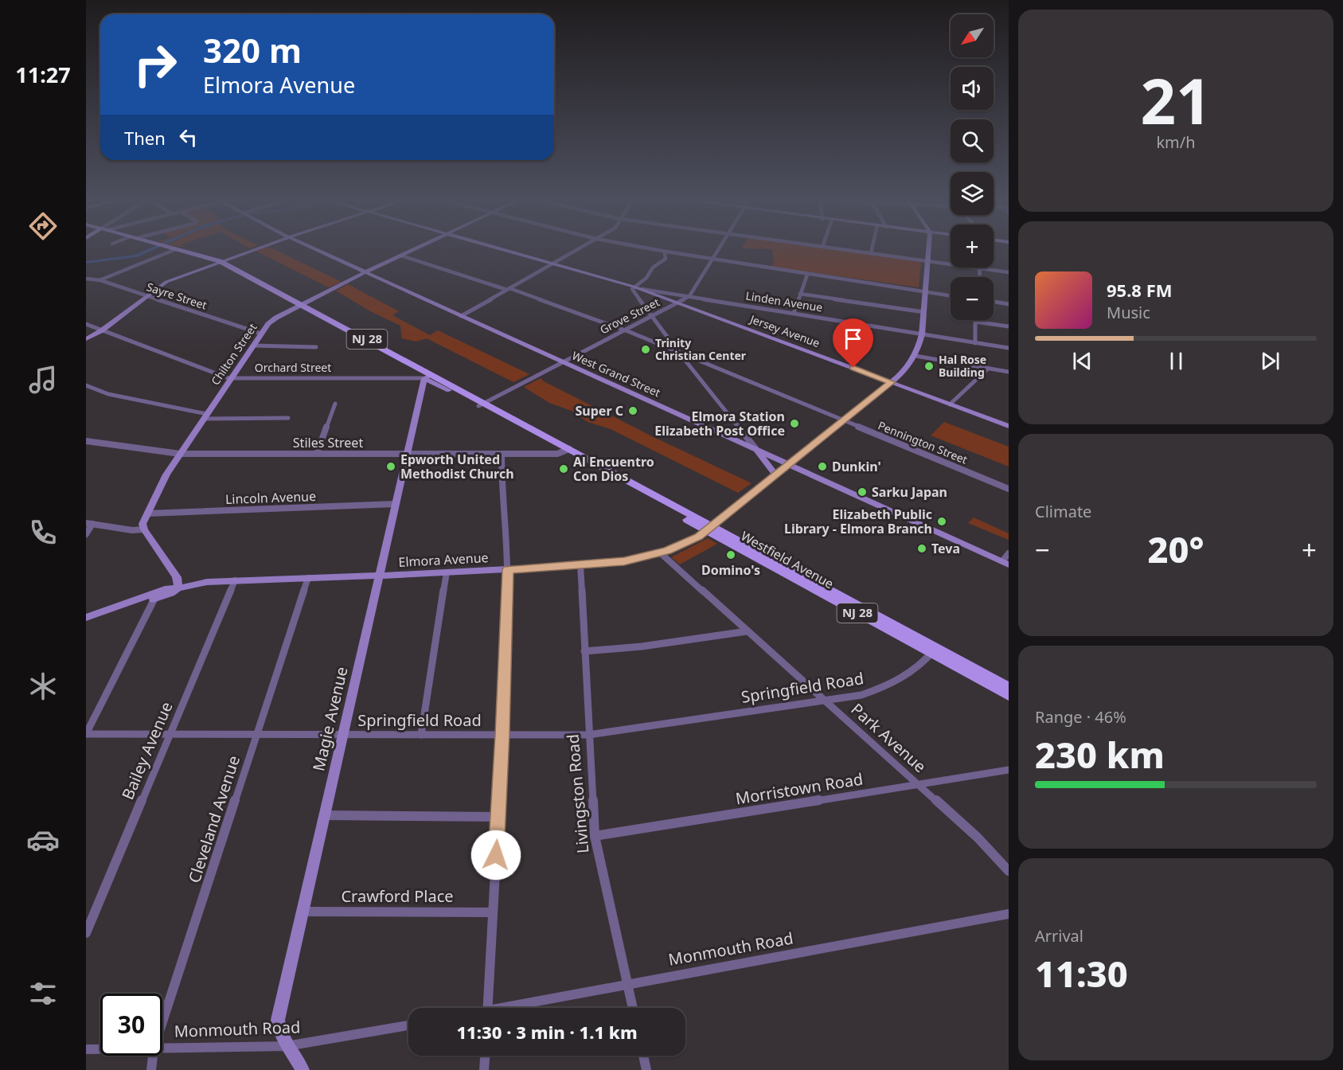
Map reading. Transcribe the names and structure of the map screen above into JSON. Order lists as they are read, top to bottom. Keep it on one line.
{"streets":{"main road":["NJ 28","Westfield Avenue"],"street":["Sayre Street","Linden Avenue","Grove Street","Jersey Avenue","Chilton Street","Orchard Street","West Grand Street","Stiles Street","Pennington Street","Lincoln Avenue","Elmora Avenue","Springfield Road","Magie Avenue","Park Avenue","Bailey Avenue","Morristown Road","Livingston Road","Cleveland Avenue","Crawford Place","Monmouth Road"]},"crossings":[["Sayre Street","Chilton Street"],["Linden Avenue","Grove Street"],["Linden Avenue","Jersey Avenue"],["Linden Avenue","Elmora Avenue"],["Grove Street","Jersey Avenue"],["Grove Street","West Grand Street"],["Grove Street","Pennington Street"],["Grove Street","Westfield Avenue"],["Jersey Avenue","Elmora Avenue"],["Chilton Street","Orchard Street"],["Chilton Street","West Grand Street"],["Chilton Street","Stiles Street"],["Chilton Street","Pennington Street"],["Chilton Street","Lincoln Avenue"],["Chilton Street","Westfield Avenue"],["Orchard Street","Westfield Avenue"],["Orchard Street","Magie Avenue"],["West Grand Street","Elmora Avenue"],["Stiles Street","Westfield Avenue"],["Stiles Street","Magie Avenue"],["Pennington Street","Elmora Avenue"],["Lincoln Avenue","Magie Avenue"],["Elmora Avenue","Westfield Avenue"],["Elmora Avenue","Magie Avenue"],["Elmora Avenue","Park Avenue"],["Elmora Avenue","Bailey Avenue"],["Elmora Avenue","Livingston Road"],["Elmora Avenue","Cleveland Avenue"],["Westfield Avenue","Springfield Road"],["Westfield Avenue","Magie Avenue"],["Springfield Road","Magie Avenue"],["Springfield Road","Park Avenue"],["Springfield Road","Bailey Avenue"],["Springfield Road","Livingston Road"],["Springfield Road","Cleveland Avenue"],["Magie Avenue","Crawford Place"],["Magie Avenue","Monmouth Road"],["Park Avenue","Morristown Road"],["Morristown Road","Livingston Road"],["Livingston Road","Monmouth Road"]],"places":["Trinity Christian Center","Hal Rose Building","Super C","Elmora Station Elizabeth Post Office","Epworth United Methodist Church","Dunkin'","Al Encuentro Con Dios","Sarku Japan","Elizabeth Public Library - Elmora Branch","Teva","Domino's"],"north":"bottom left","page":{"tabs":"11:27","tile":[["21","km/h"],"Climate",["Range · 46%","230 km"],["Arrival","11:30"]],"map_buttons":["+","−"],"turn":["320 m","Elmora Avenue"],"then":"Then","song":["95.8 FM","Music"],"heat":["−","20°","+"],"limit":"30","trip":"11:30 · 3 min · 1.1 km"}}
